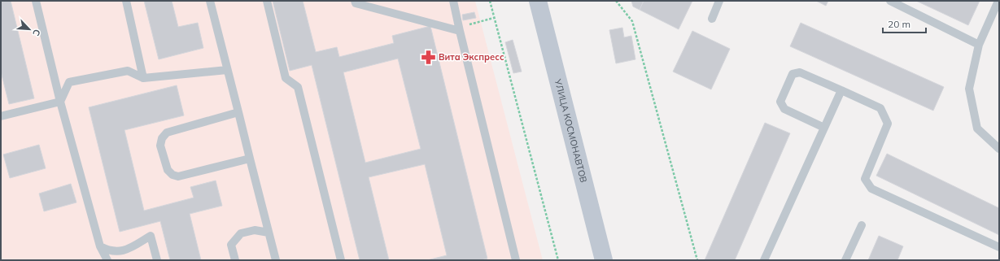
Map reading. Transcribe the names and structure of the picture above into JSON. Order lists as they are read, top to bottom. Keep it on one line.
{"streets":{"main road":["УЛИЦА КОСМОНАВТОВ"]},"places":{"pharmacy":["Вита Экспресс"]},"scale_bar":"20 m","north":"bottom right"}
